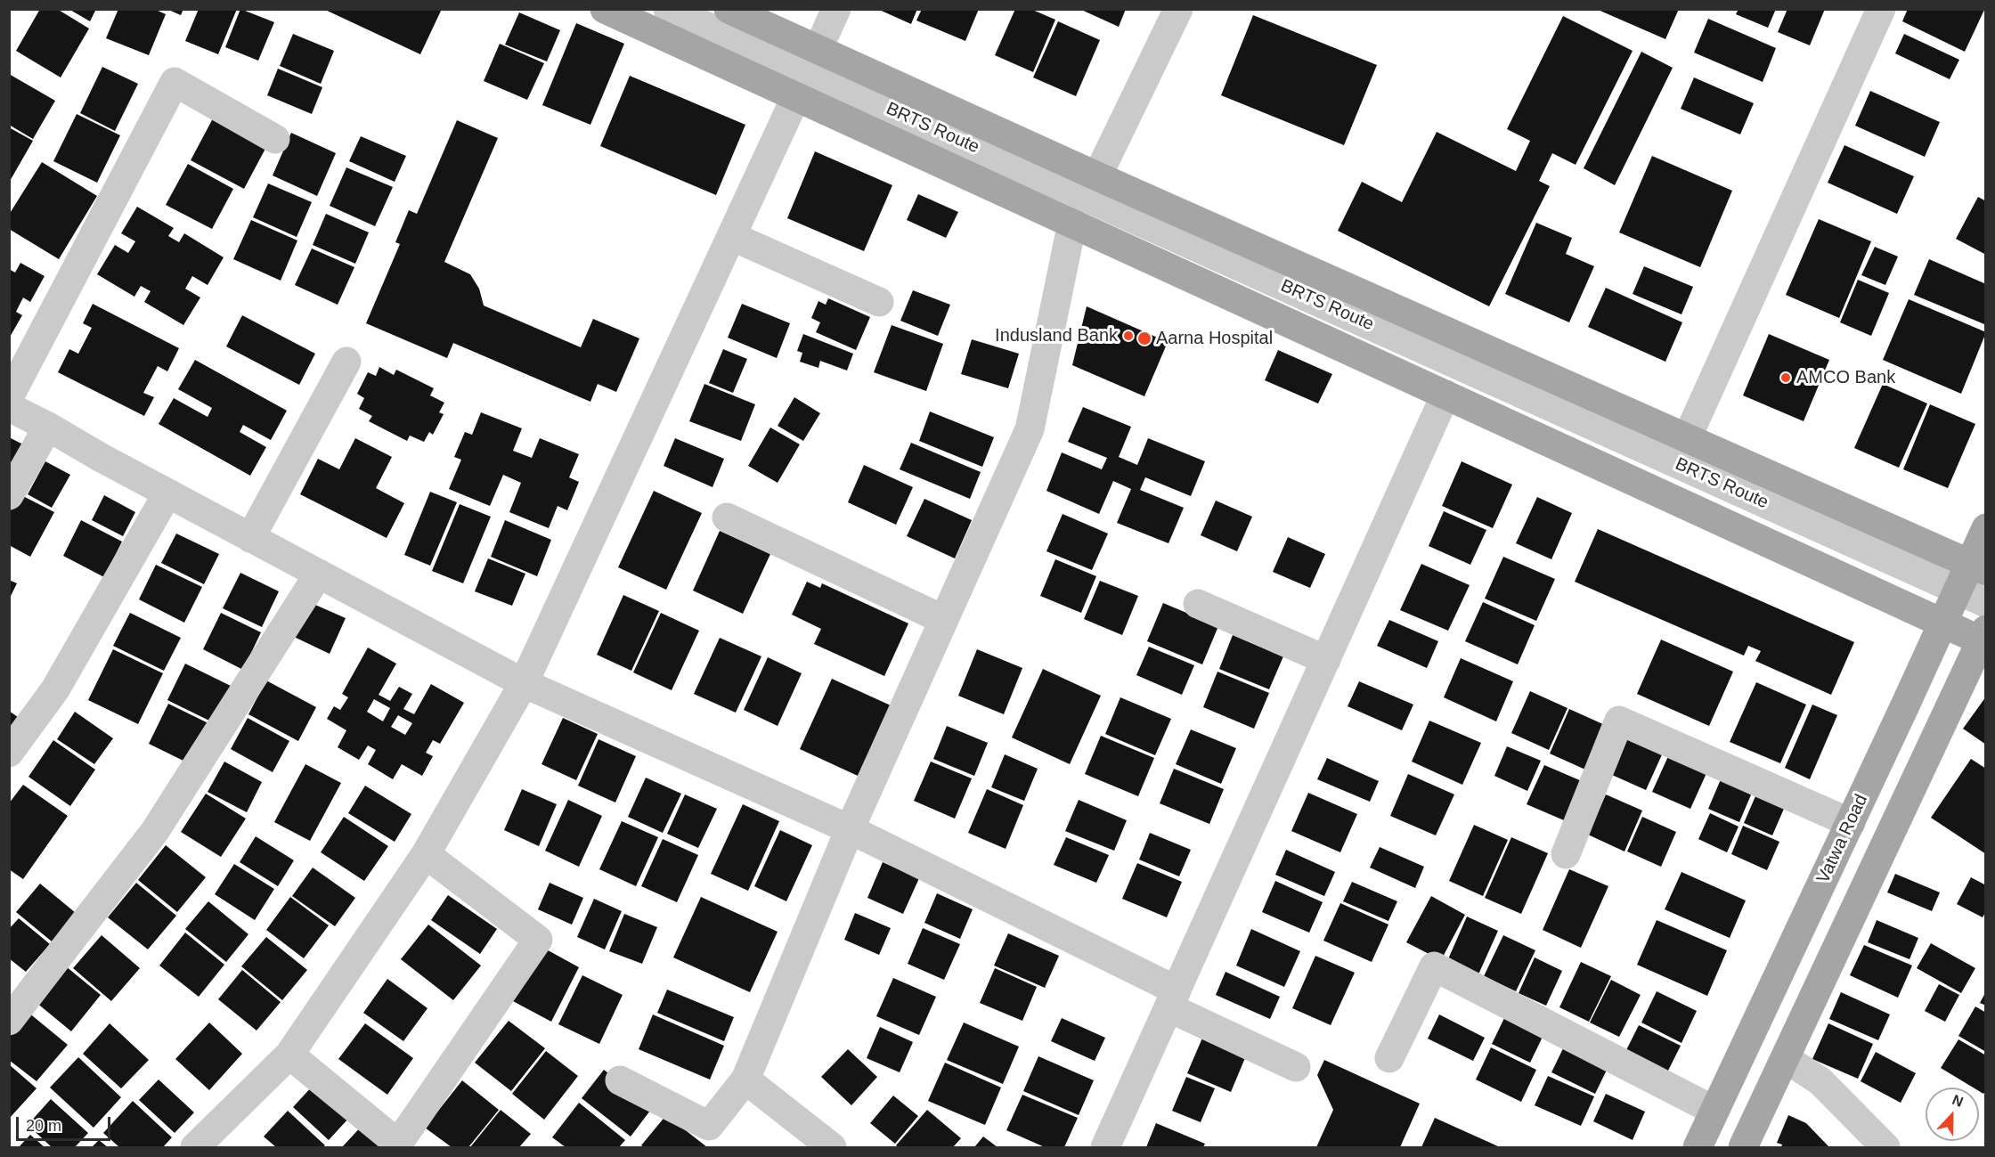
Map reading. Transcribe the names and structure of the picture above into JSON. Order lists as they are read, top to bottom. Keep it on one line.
{"streets":{"main road":["Vatwa Road"],"street":["BRTS Route"]},"crossings":[["BRTS Route","Vatwa Road"]],"places":["Indusland Bank","Aarna Hospital","AMCO Bank"],"scale_bar":"20 m","north":"top"}
